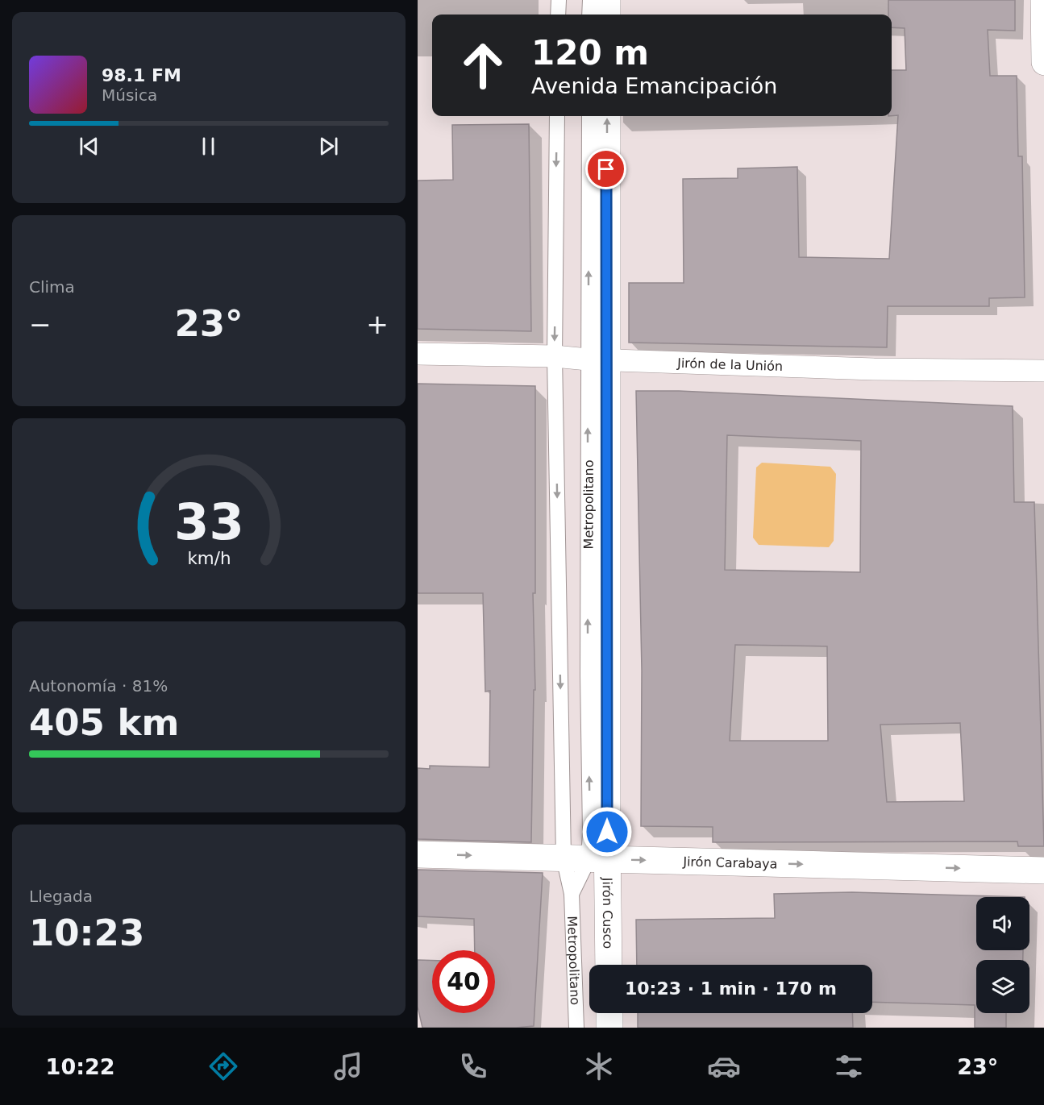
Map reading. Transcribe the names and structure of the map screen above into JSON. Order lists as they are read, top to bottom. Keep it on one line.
{"streets":{"street":["Jirón de la Unión","Jirón Carabaya","Jirón Cusco"],"lane":["Metropolitano"]},"crossings":[["Jirón de la Unión","Metropolitano"],["Jirón de la Unión","Jirón Cusco"],["Metropolitano","Jirón Carabaya"],["Metropolitano","Jirón Cusco"],["Jirón Carabaya","Jirón Cusco"]],"one_way":["Jirón Carabaya","Jirón Cusco"],"page":{"turn":["120 m","Avenida Emancipación"],"song":["98.1 FM","Música"],"tile":["Clima",["Autonomía · 81%","405 km"],["Llegada","10:23"]],"heat":["−","23°","+"],"limit":"40","trip":"10:23 · 1 min · 170 m","tabs":["10:22","23°"],"gauge":["33","km/h"]}}
